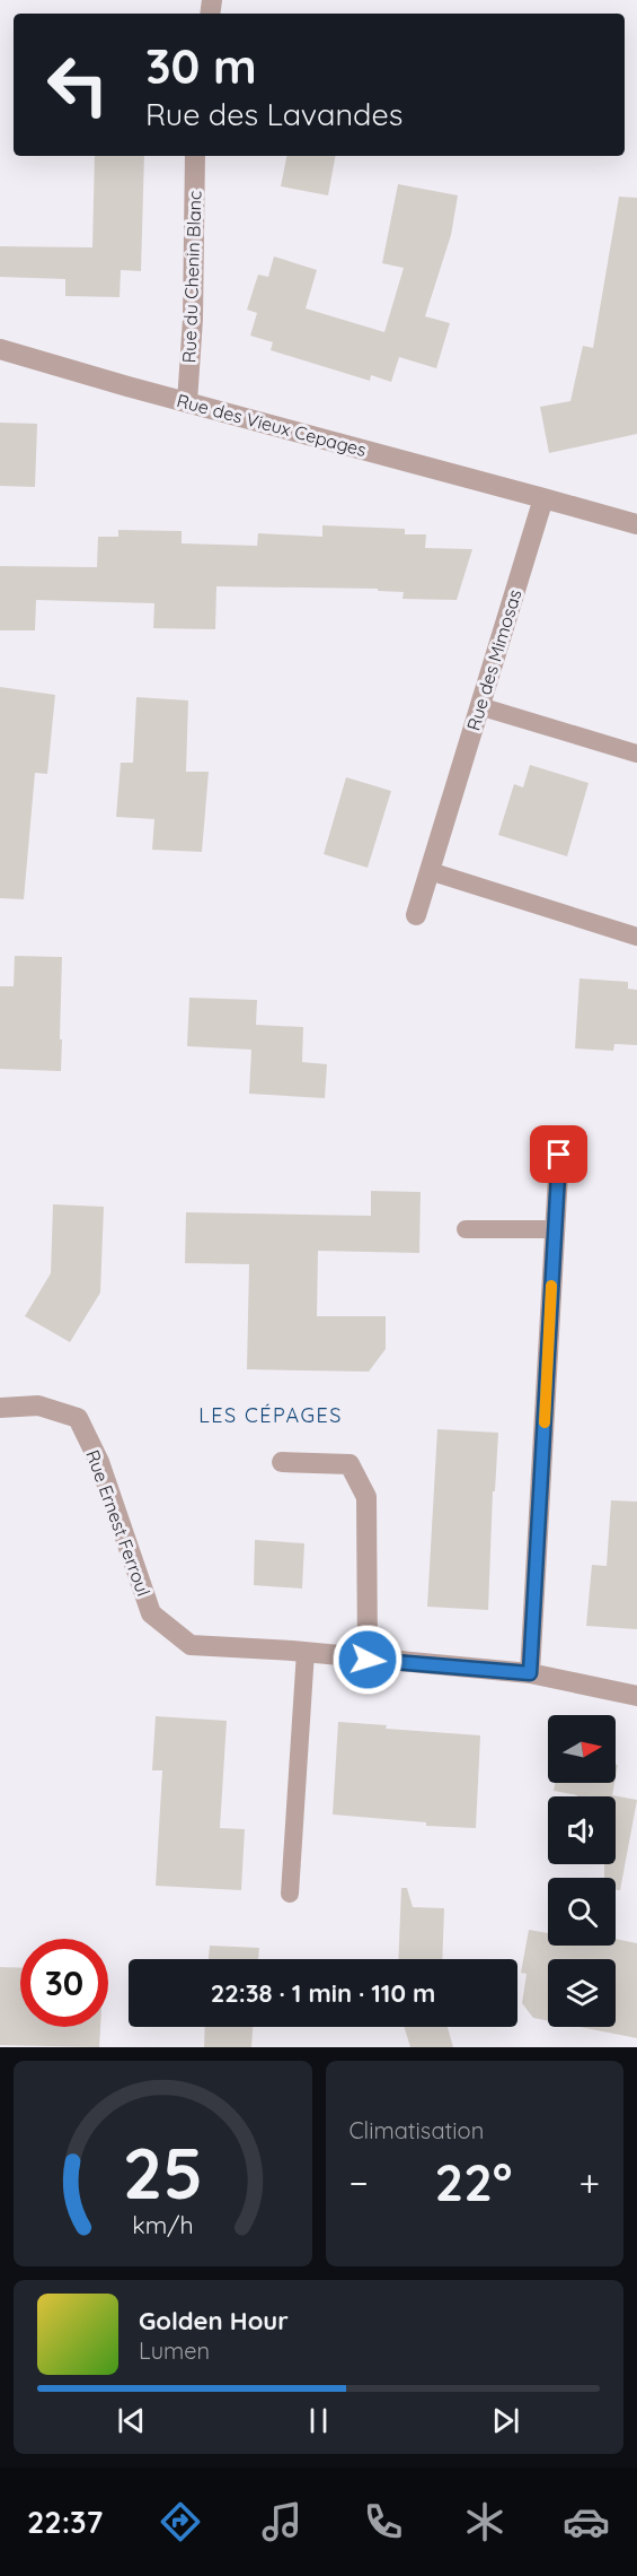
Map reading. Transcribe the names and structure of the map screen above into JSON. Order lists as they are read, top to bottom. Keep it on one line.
{"streets":{"street":["Rue du Chenin Blanc","Rue des Vieux Cepages","Rue des Mimosas","Rue Ernest Ferroul"]},"crossings":[["Rue du Chenin Blanc","Rue des Vieux Cepages"],["Rue des Vieux Cepages","Rue des Mimosas"]],"districts":["LES CÉPAGES"],"north":"right","page":{"turn":["30 m","Rue des Lavandes"],"limit":"30","trip":"22:38 · 1 min · 110 m","tile":"Climatisation","heat":["−","22°","+"],"song":["Golden Hour","Lumen"],"tabs":"22:37","gauge":["25","km/h"]}}
